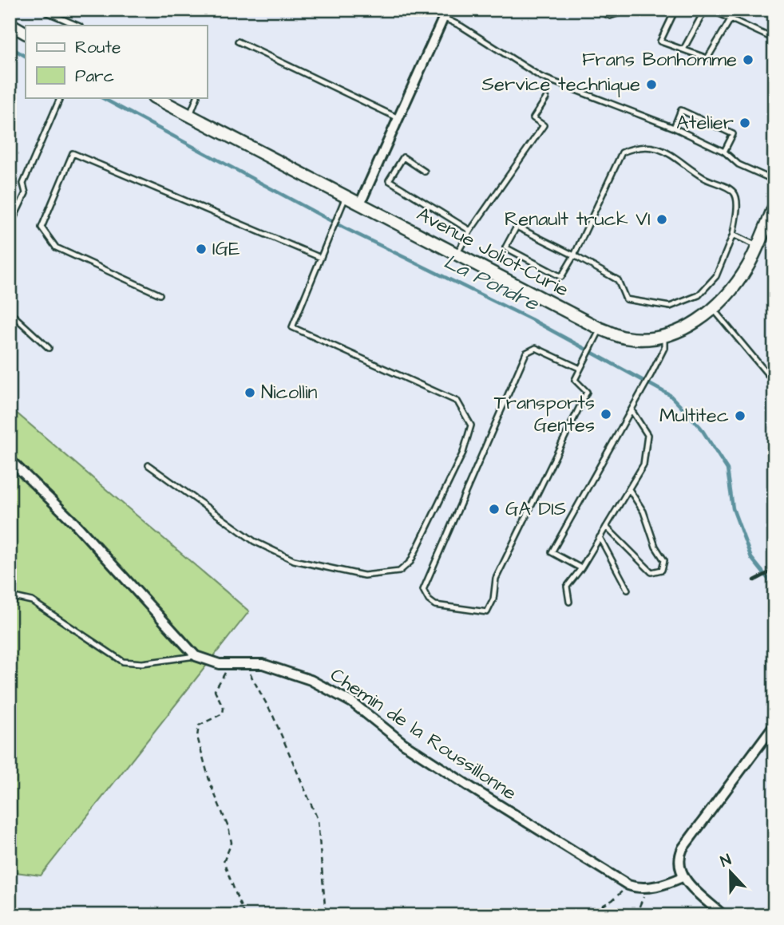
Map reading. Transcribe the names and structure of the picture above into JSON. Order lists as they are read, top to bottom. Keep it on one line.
{"streets":{"street":["Avenue Joliot-Curie","Chemin de la Roussillonne"]},"water":["La Pondre"],"places":["Frans Bonhomme","Service technique","Atelier","Renault truck VI","IGE","Nicollin","Transports Gentes","Multitec","GA DIS"],"legend":["Route","Parc"],"north":"top"}
